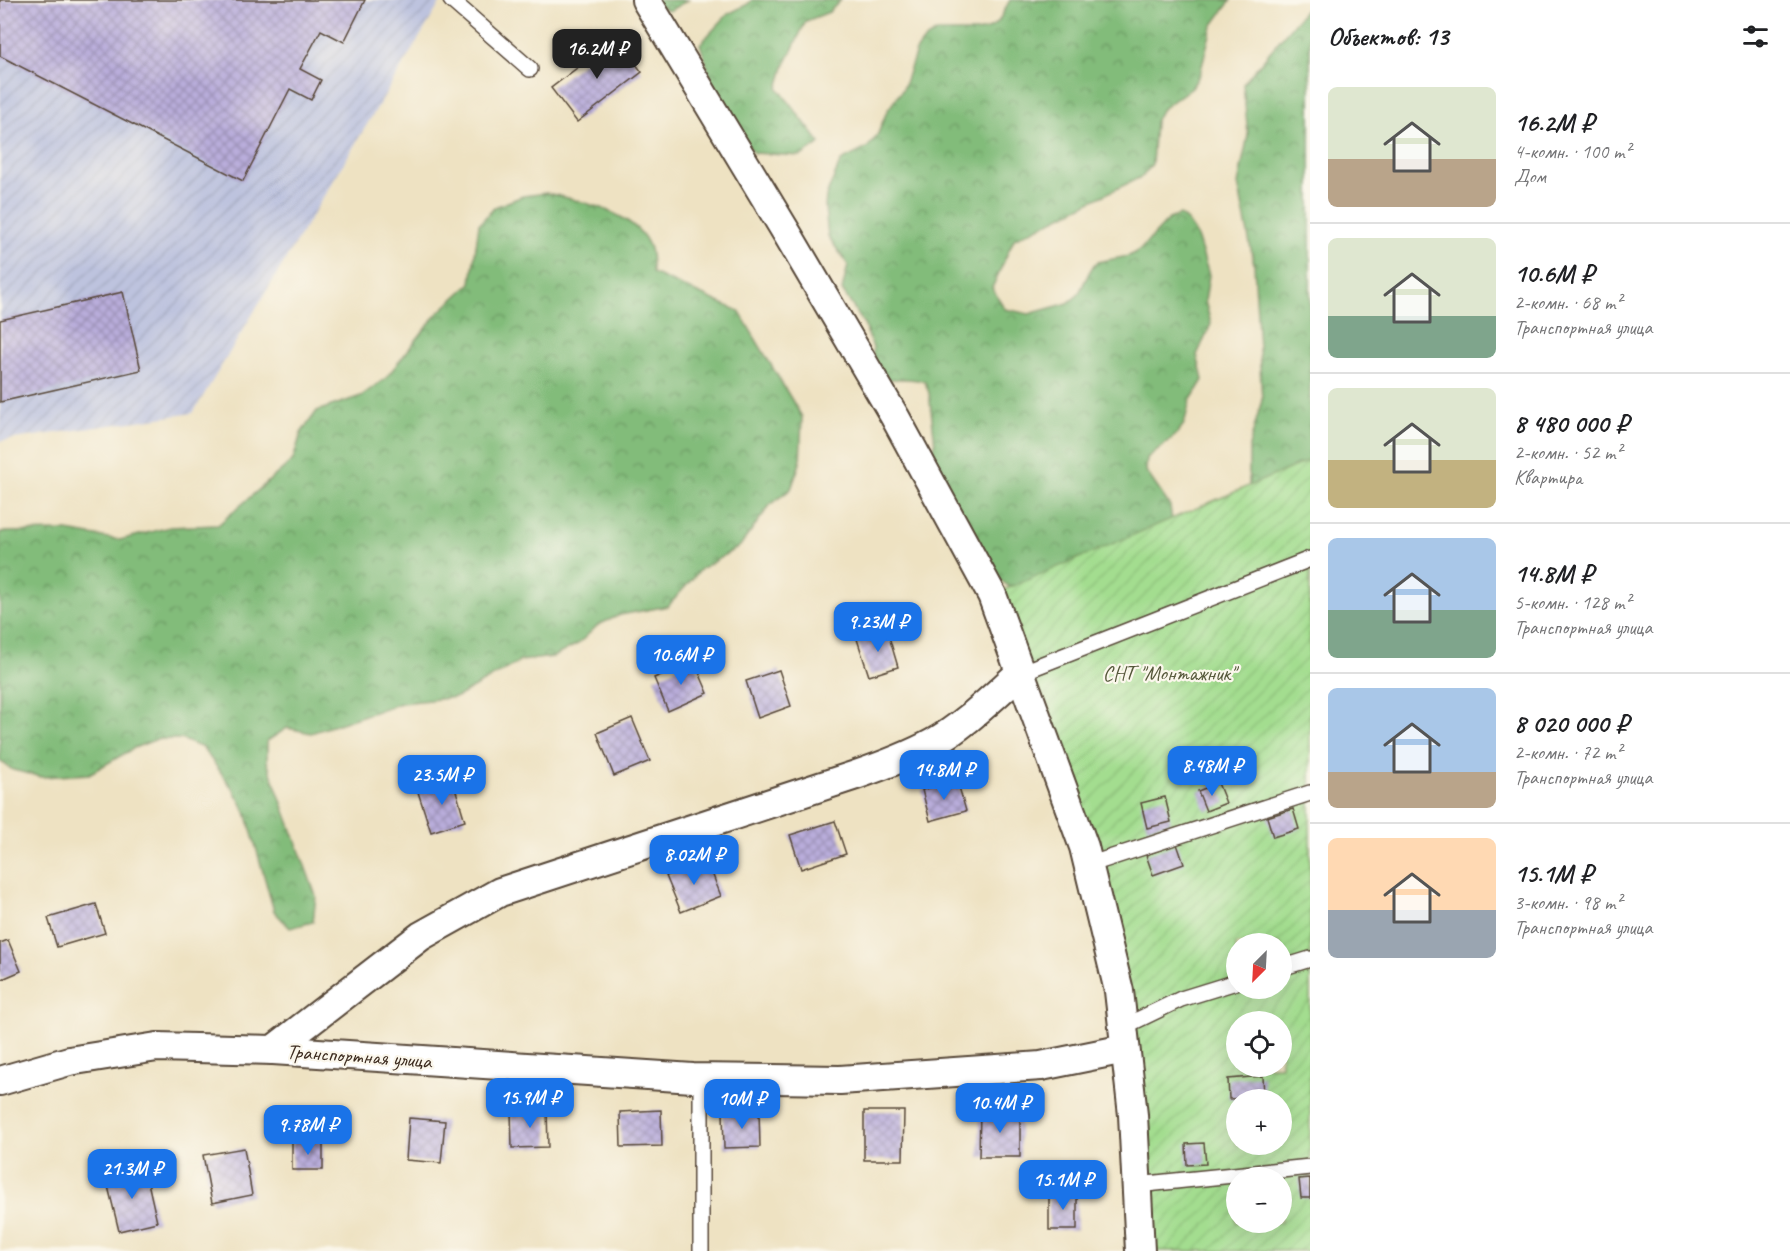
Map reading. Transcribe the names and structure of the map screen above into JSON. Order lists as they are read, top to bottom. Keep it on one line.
{"streets":{"street":["Транспортная улица"]},"parks":["СНТ \"Монтажник\""],"north":"bottom left","page":{"heading":"Объектов: 13","price":["16.2M ₽","9.23M ₽","10.6M ₽","8.48M ₽","14.8M ₽","23.5M ₽","8.02M ₽","15.9M ₽","10M ₽","10.4M ₽","9.78M ₽","21.3M ₽","15.1M ₽"],"list":[{"name":"16.2M ₽","note":"4-комн. · 100 m² · Дом"},{"name":"10.6M ₽","note":"2-комн. · 68 m² · Транспортная улица"},{"name":"8 480 000 ₽","note":"2-комн. · 52 m² · Квартира"},{"name":"14.8M ₽","note":"5-комн. · 128 m² · Транспортная улица"},{"name":"8 020 000 ₽","note":"2-комн. · 72 m² · Транспортная улица"},{"name":"15.1M ₽","note":"3-комн. · 98 m² · Транспортная улица"}],"map_buttons":["+","−"]}}
